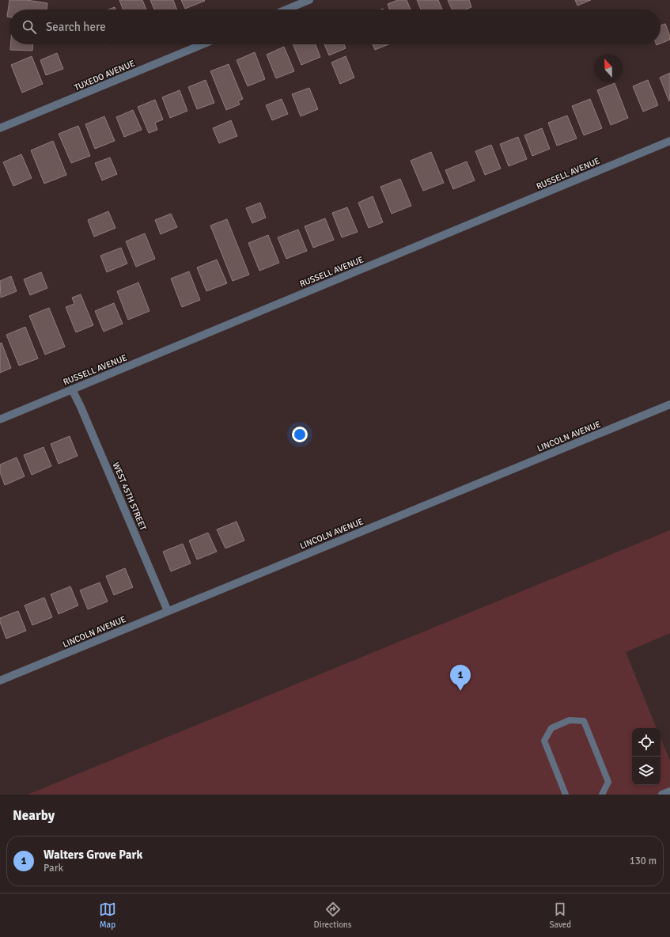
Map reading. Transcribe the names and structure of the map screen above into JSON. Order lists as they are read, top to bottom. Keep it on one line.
{"streets":{"street":["TUXEDO AVENUE","RUSSELL AVENUE","LINCOLN AVENUE","WEST 45TH STREET"]},"crossings":[["RUSSELL AVENUE","WEST 45TH STREET"],["LINCOLN AVENUE","WEST 45TH STREET"]],"north":"top","page":{"search":"Search here","pins":"1","heading":"Nearby","list":[{"mark":"1","name":"Walters Grove Park","note":"Park","value":"130 m"}],"nav":["Map","Directions","Saved"]}}
